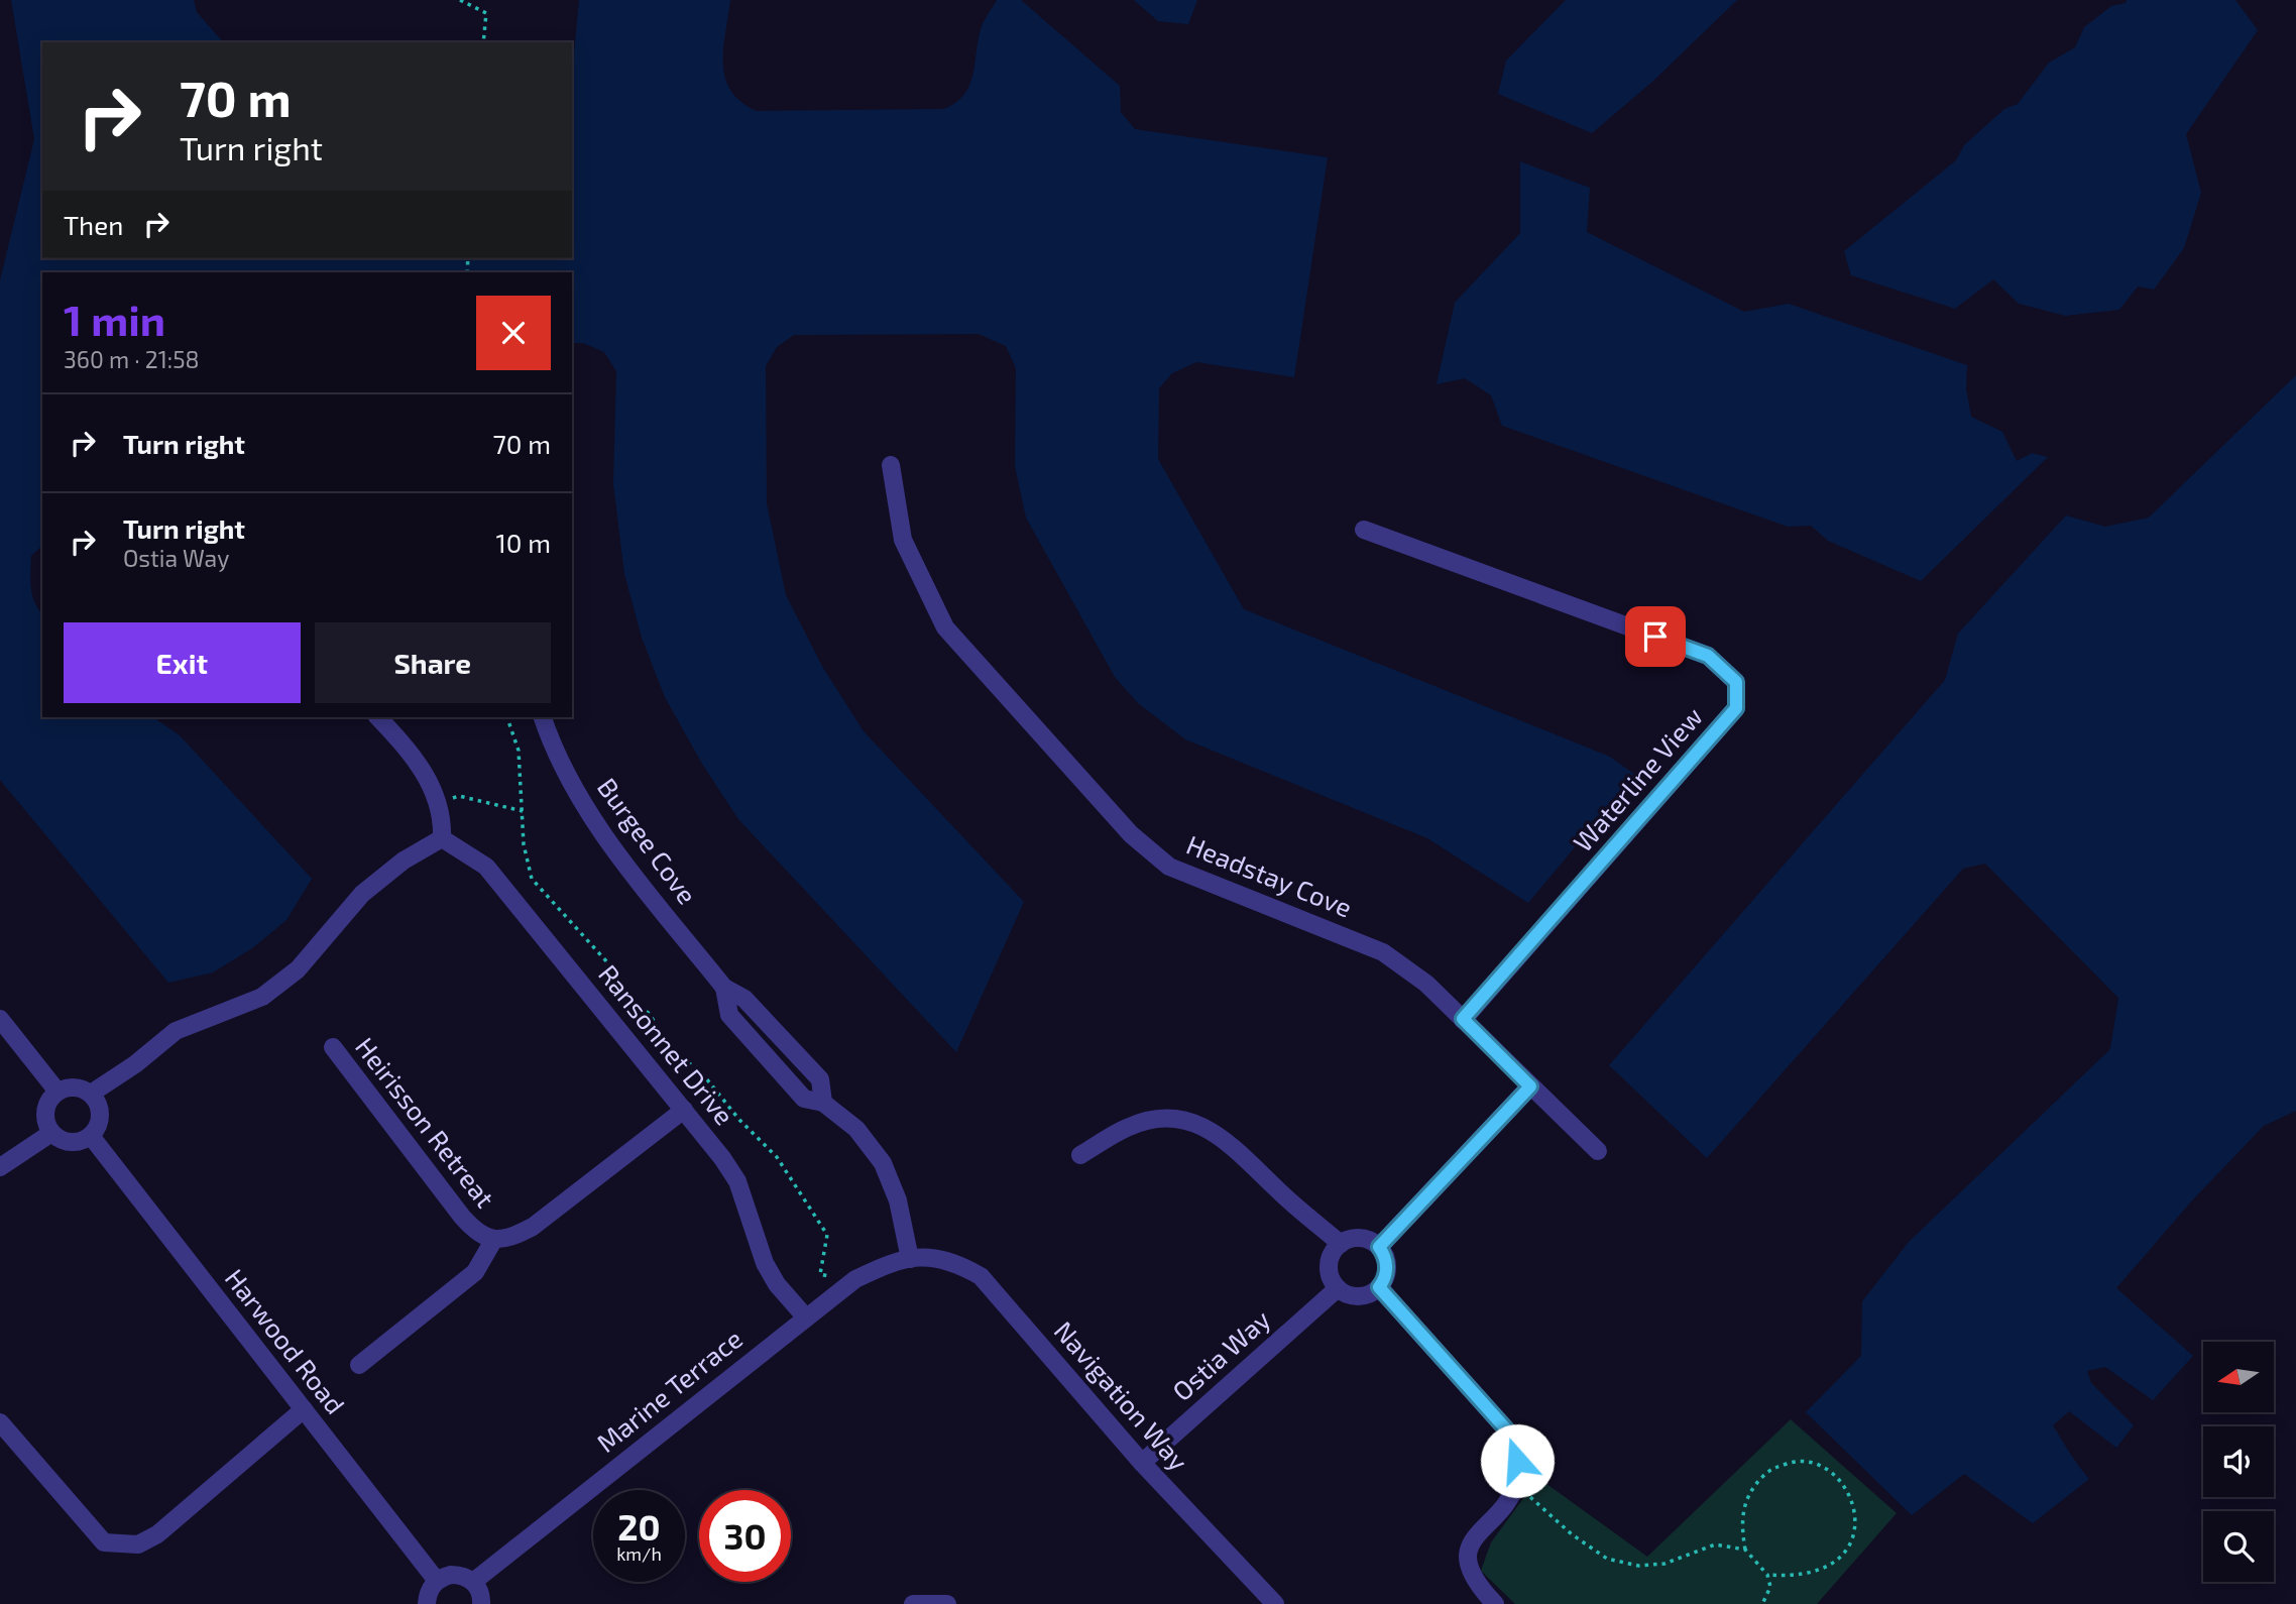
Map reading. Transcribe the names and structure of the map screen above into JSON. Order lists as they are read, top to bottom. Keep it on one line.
{"streets":{"street":["Waterline View","Burgee Cove","Headstay Cove","Ransonnet Drive","Heirisson Retreat","Harwood Road","Ostia Way","Marine Terrace","Navigation Way"]},"crossings":[["Waterline View","Headstay Cove"],["Burgee Cove","Marine Terrace"],["Burgee Cove","Navigation Way"],["Ransonnet Drive","Heirisson Retreat"],["Ransonnet Drive","Marine Terrace"],["Ostia Way","Navigation Way"],["Marine Terrace","Navigation Way"]],"north":"left","page":{"turn":["70 m","Turn right"],"then":"Then","heading":["1 min","360 m · 21:58"],"list":[{"name":"Turn right","value":"70 m"},{"name":"Turn right","note":"Ostia Way","value":"10 m"}],"buttons":["Exit","Share"],"speed":"20 km/h","limit":"30"}}
